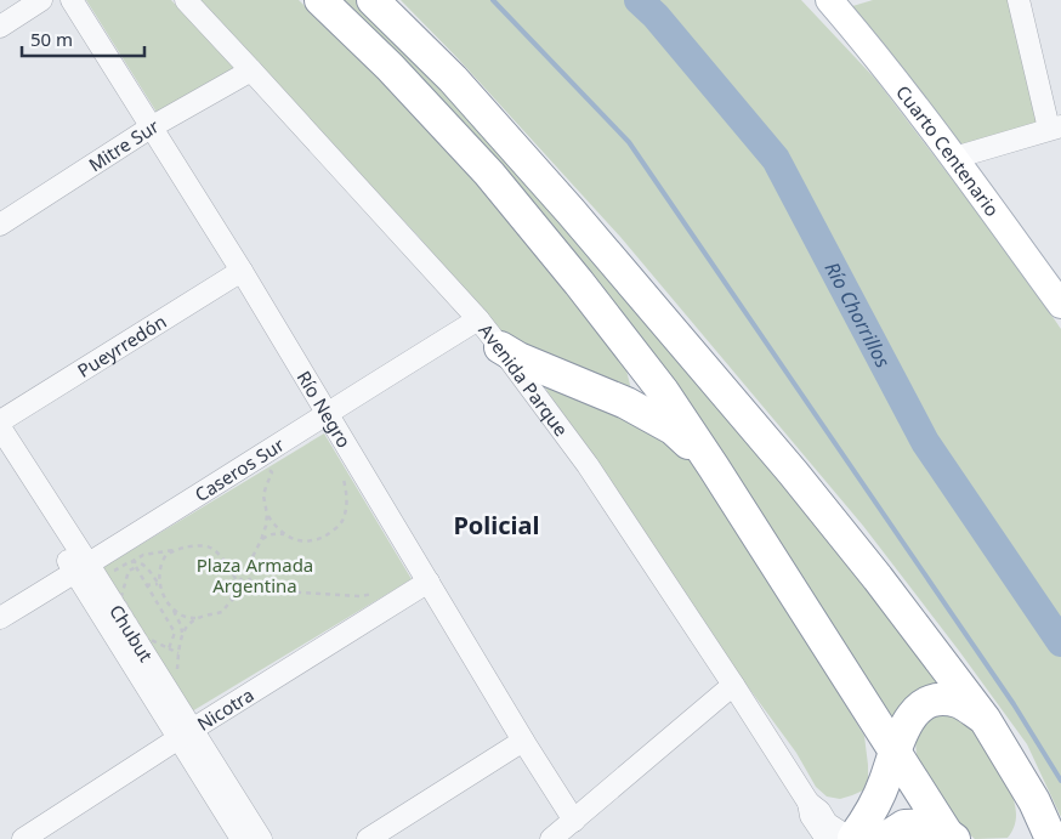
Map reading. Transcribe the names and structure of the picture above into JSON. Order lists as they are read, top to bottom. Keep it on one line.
{"streets":{"main road":["Cuarto Centenario"],"street":["Mitre Sur","Pueyrredón","Avenida Parque","Río Negro","Caseros Sur","Chubut","Nicotra"]},"crossings":[["Mitre Sur","Avenida Parque"],["Mitre Sur","Río Negro"],["Pueyrredón","Río Negro"],["Avenida Parque","Caseros Sur"],["Río Negro","Caseros Sur"],["Río Negro","Nicotra"],["Caseros Sur","Chubut"],["Chubut","Nicotra"]],"districts":["Policial"],"water":["Río Chorrillos"],"parks":["Plaza Armada Argentina"],"scale_bar":"50 m"}
